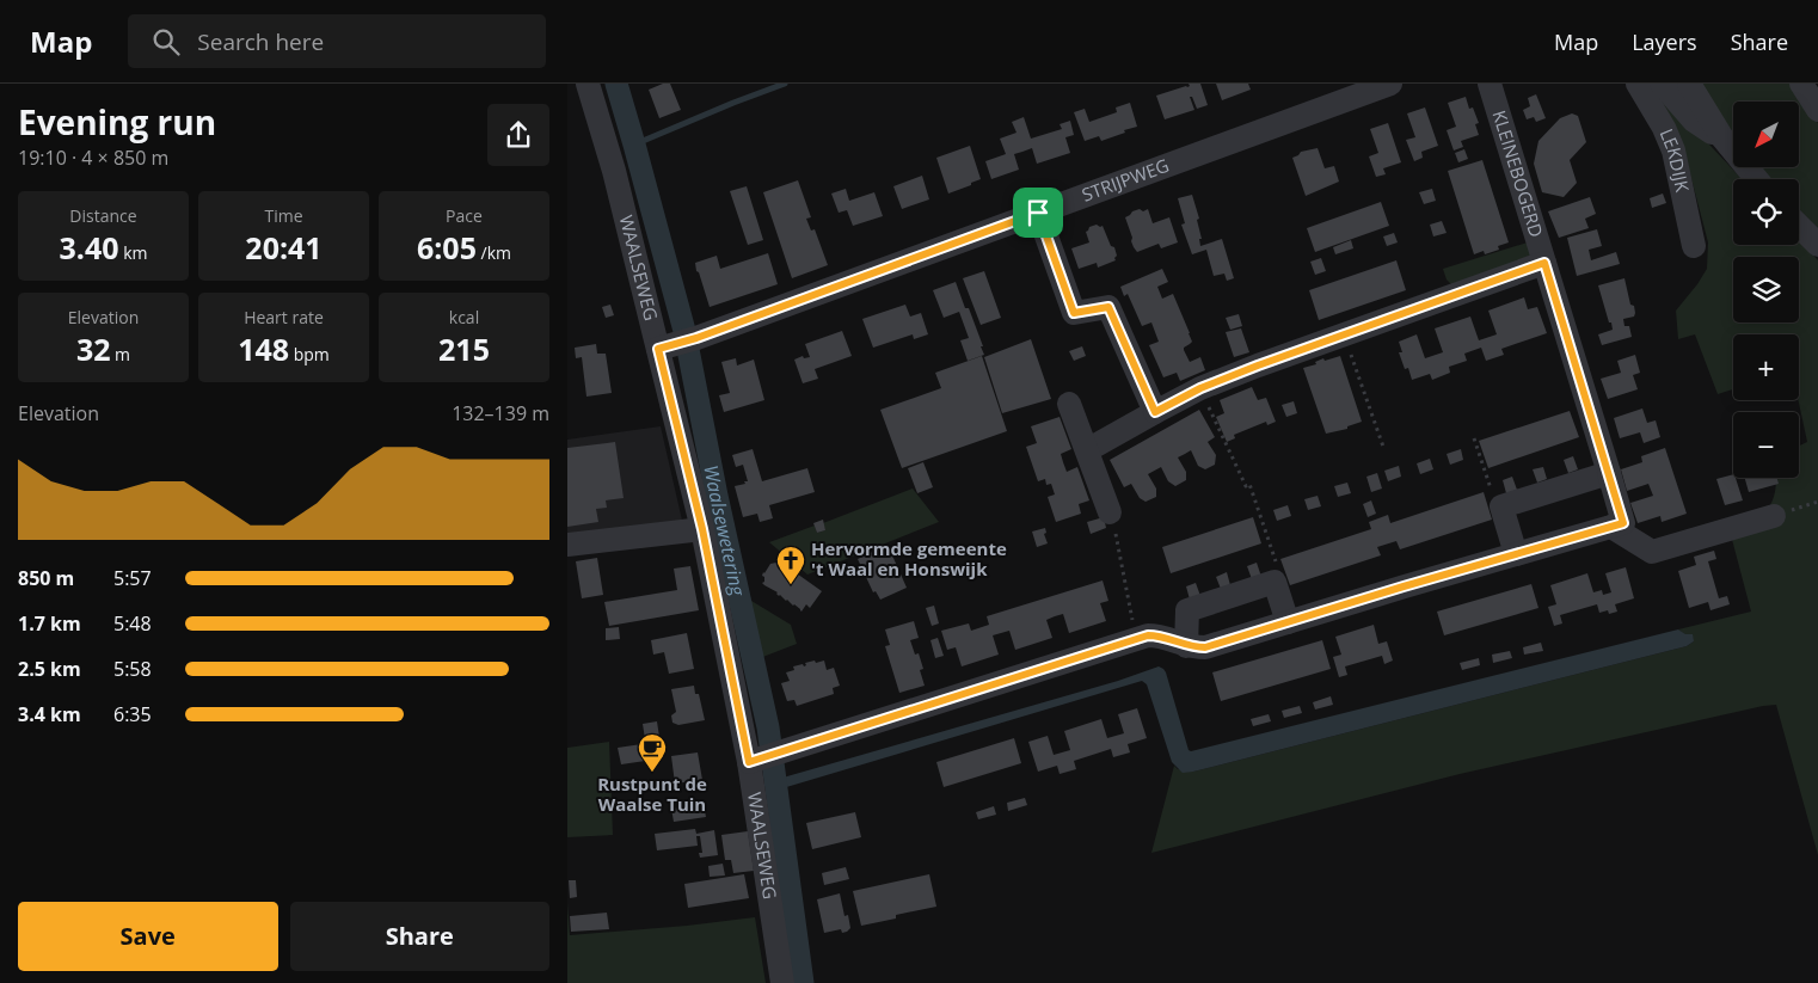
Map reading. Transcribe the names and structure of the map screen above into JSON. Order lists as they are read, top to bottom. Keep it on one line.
{"streets":{"street":["LEKDIJK","KLEINEBOGERD","STRIJPWEG","WAALSEWEG"]},"crossings":[["STRIJPWEG","WAALSEWEG"]],"water":["Waalsewetering"],"places":{"church":["Hervormde gemeente 't Waal en Honswijk"],"cafe":["Rustpunt de Waalse Tuin"]},"north":"bottom left","page":{"header":"Map","search":"Search here","nav":["Map","Layers","Share"],"heading":["Evening run","19:10 · 4 × 850 m"],"map_buttons":["+","−"],"stats":[["Distance","3.40 km"],["Time","20:41"],["Pace","6:05 /km"],["Elevation","32 m"],["Heart rate","148 bpm"],["kcal","215"]],"chart":["Elevation","132–139 m"],"list":[{"name":"850 m","note":"5:57"},{"name":"1.7 km","note":"5:48"},{"name":"2.5 km","note":"5:58"},{"name":"3.4 km","note":"6:35"}],"buttons":["Save","Share"]}}
